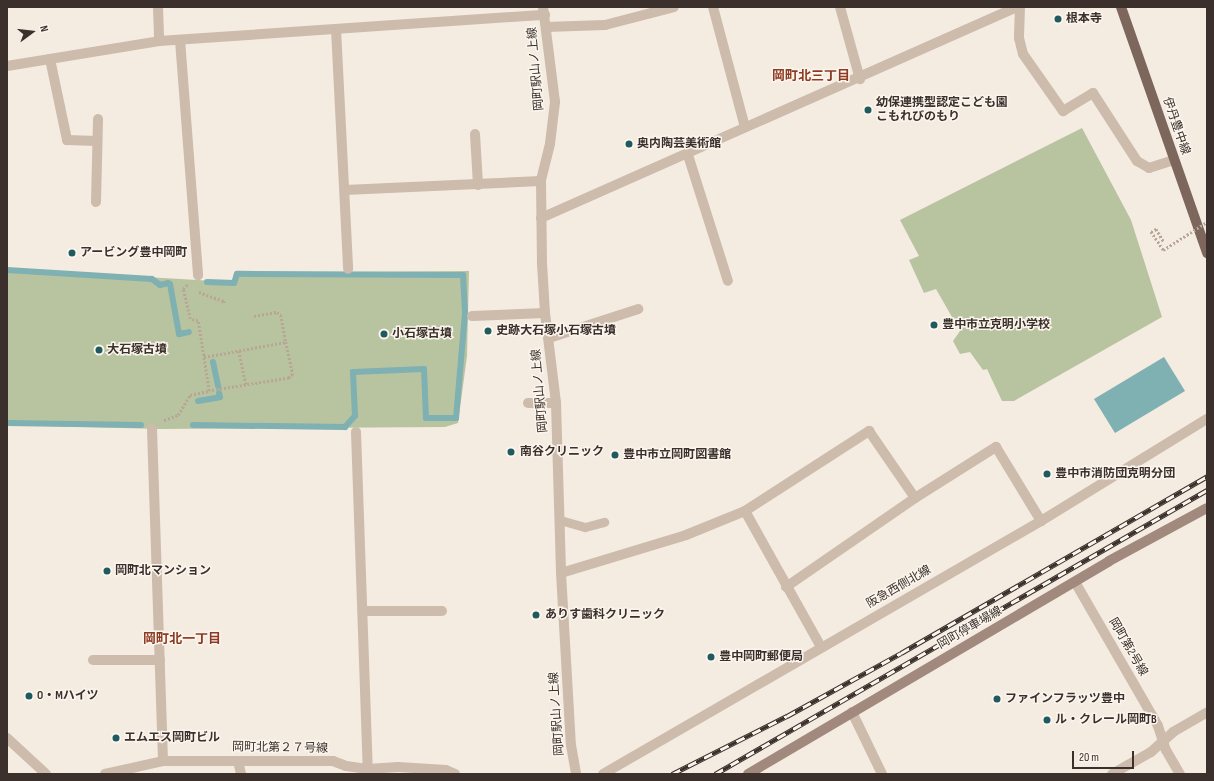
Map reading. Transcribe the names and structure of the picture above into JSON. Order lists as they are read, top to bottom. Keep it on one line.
{"streets":{"main road":["伊丹豊中線","岡町停車場線"],"street":["岡町駅山ノ上線","阪急西側北線","岡町第2号線","岡町北第２７号線"]},"crossings":[["岡町停車場線","岡町第2号線"]],"districts":["岡町北三丁目","岡町北一丁目"],"places":["根本寺","幼保連携型認定こども園 こもれびのもり","奥内陶芸美術館","アービング豊中岡町","豊中市立克明小学校","史跡大石塚小石塚古墳","小石塚古墳","大石塚古墳","南谷クリニック","豊中市立岡町図書館","豊中市消防団克明分団","岡町北マンション","ありす歯科クリニック","豊中岡町郵便局","O・Mハイツ","ファインフラッツ豊中","ル・クレール岡町B","エムエス岡町ビル"],"scale_bar":"20 m","north":"right"}
